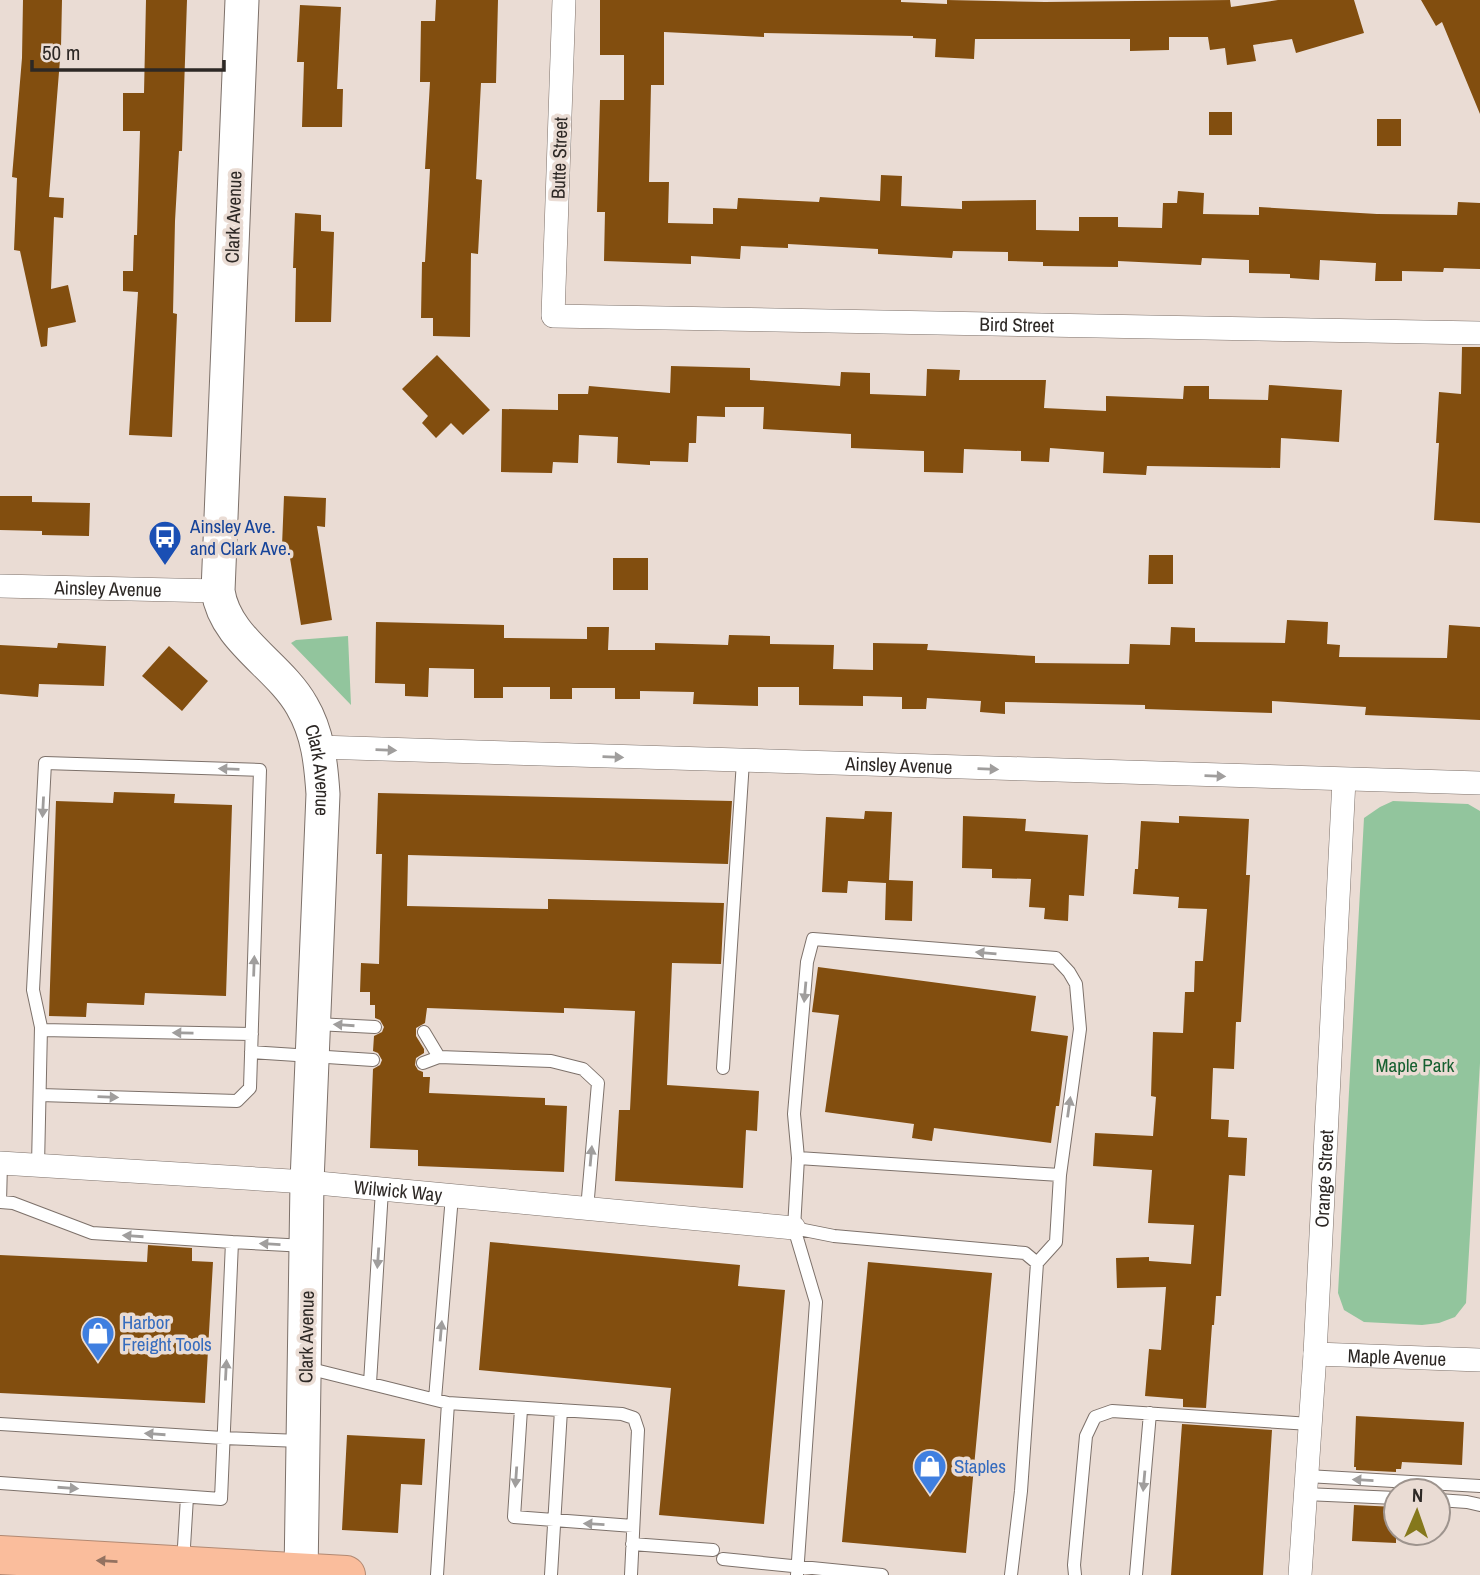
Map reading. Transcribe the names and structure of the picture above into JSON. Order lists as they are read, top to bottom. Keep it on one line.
{"streets":{"street":["Butte Street","Clark Avenue","Bird Street","Ainsley Avenue","Orange Street","Wilwick Way","Maple Avenue"]},"crossings":[["Butte Street","Bird Street"],["Clark Avenue","Ainsley Avenue"],["Clark Avenue","Wilwick Way"],["Ainsley Avenue","Orange Street"],["Orange Street","Maple Avenue"]],"one_way":["Ainsley Avenue"],"parks":["Maple Park"],"places":{"bus stop":["Ainsley Ave. and Clark Ave."],"shop":["Harbor Freight Tools","Staples"]},"scale_bar":"50 m","north":"top"}
